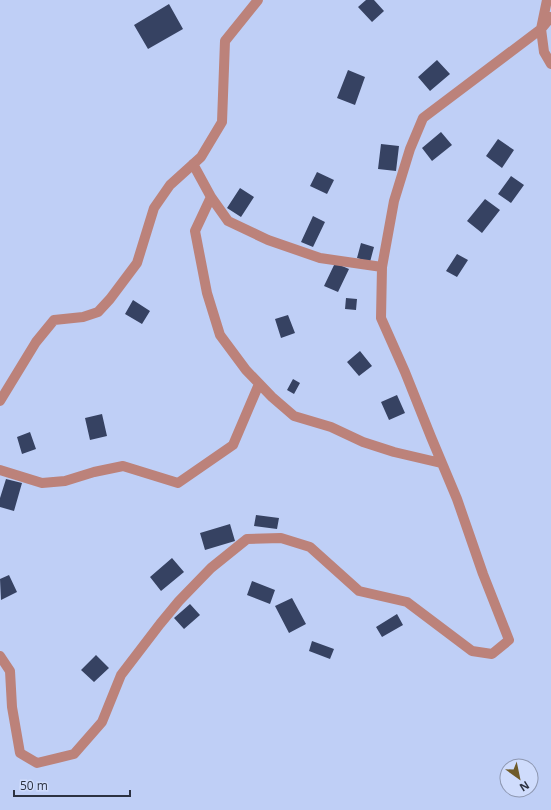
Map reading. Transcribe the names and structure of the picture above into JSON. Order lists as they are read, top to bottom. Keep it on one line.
{"scale_bar":"50 m","north":"bottom right"}
